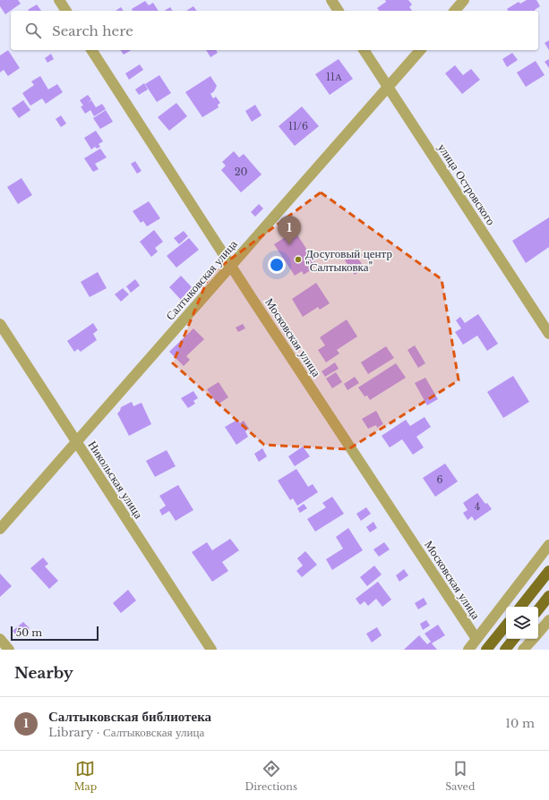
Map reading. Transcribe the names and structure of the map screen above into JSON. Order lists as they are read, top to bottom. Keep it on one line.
{"streets":{"street":["улица Островского","Салтыковская улица","Московская улица","Никольская улица"]},"crossings":[["улица Островского","Салтыковская улица"],["Салтыковская улица","Московская улица"],["Салтыковская улица","Никольская улица"]],"places":["Досуговый центр \"Салтыковка\""],"house_numbers":["11А","11/6","20","6","4"],"scale_bar":"50 m","page":{"search":"Search here","pins":"1","scale":"50 m","heading":"Nearby","list":[{"mark":"1","name":"Салтыковская библиотека","note":"Library · Салтыковская улица","value":"10 m"}],"nav":["Map","Directions","Saved"]}}
